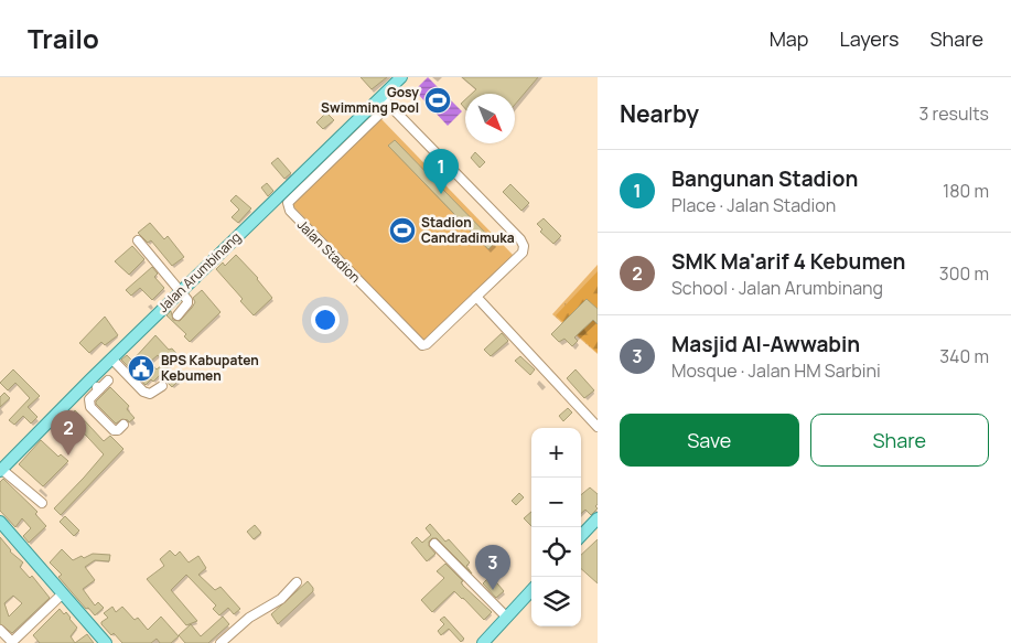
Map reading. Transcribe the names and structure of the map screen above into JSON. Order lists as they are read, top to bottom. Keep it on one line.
{"streets":{"main road":["Jalan Arumbinang"],"street":["Jalan Stadion"]},"crossings":[["Jalan Stadion","Jalan Arumbinang"]],"places":{"sports":["Gosy Swimming Pool","Stadion Candradimuka"],"public building":["BPS Kabupaten Kebumen"]},"north":"bottom right","page":{"header":"Trailo","nav":["Map","Layers","Share"],"heading":["Nearby","3 results"],"pins":["1","2","3"],"list":[{"mark":"1","name":"Bangunan Stadion","note":"Place · Jalan Stadion","value":"180 m"},{"mark":"2","name":"SMK Ma'arif 4 Kebumen","note":"School · Jalan Arumbinang","value":"300 m"},{"mark":"3","name":"Masjid Al-Awwabin","note":"Mosque · Jalan HM Sarbini","value":"340 m"}],"buttons":["Save","Share"],"map_buttons":["+","−"]}}
